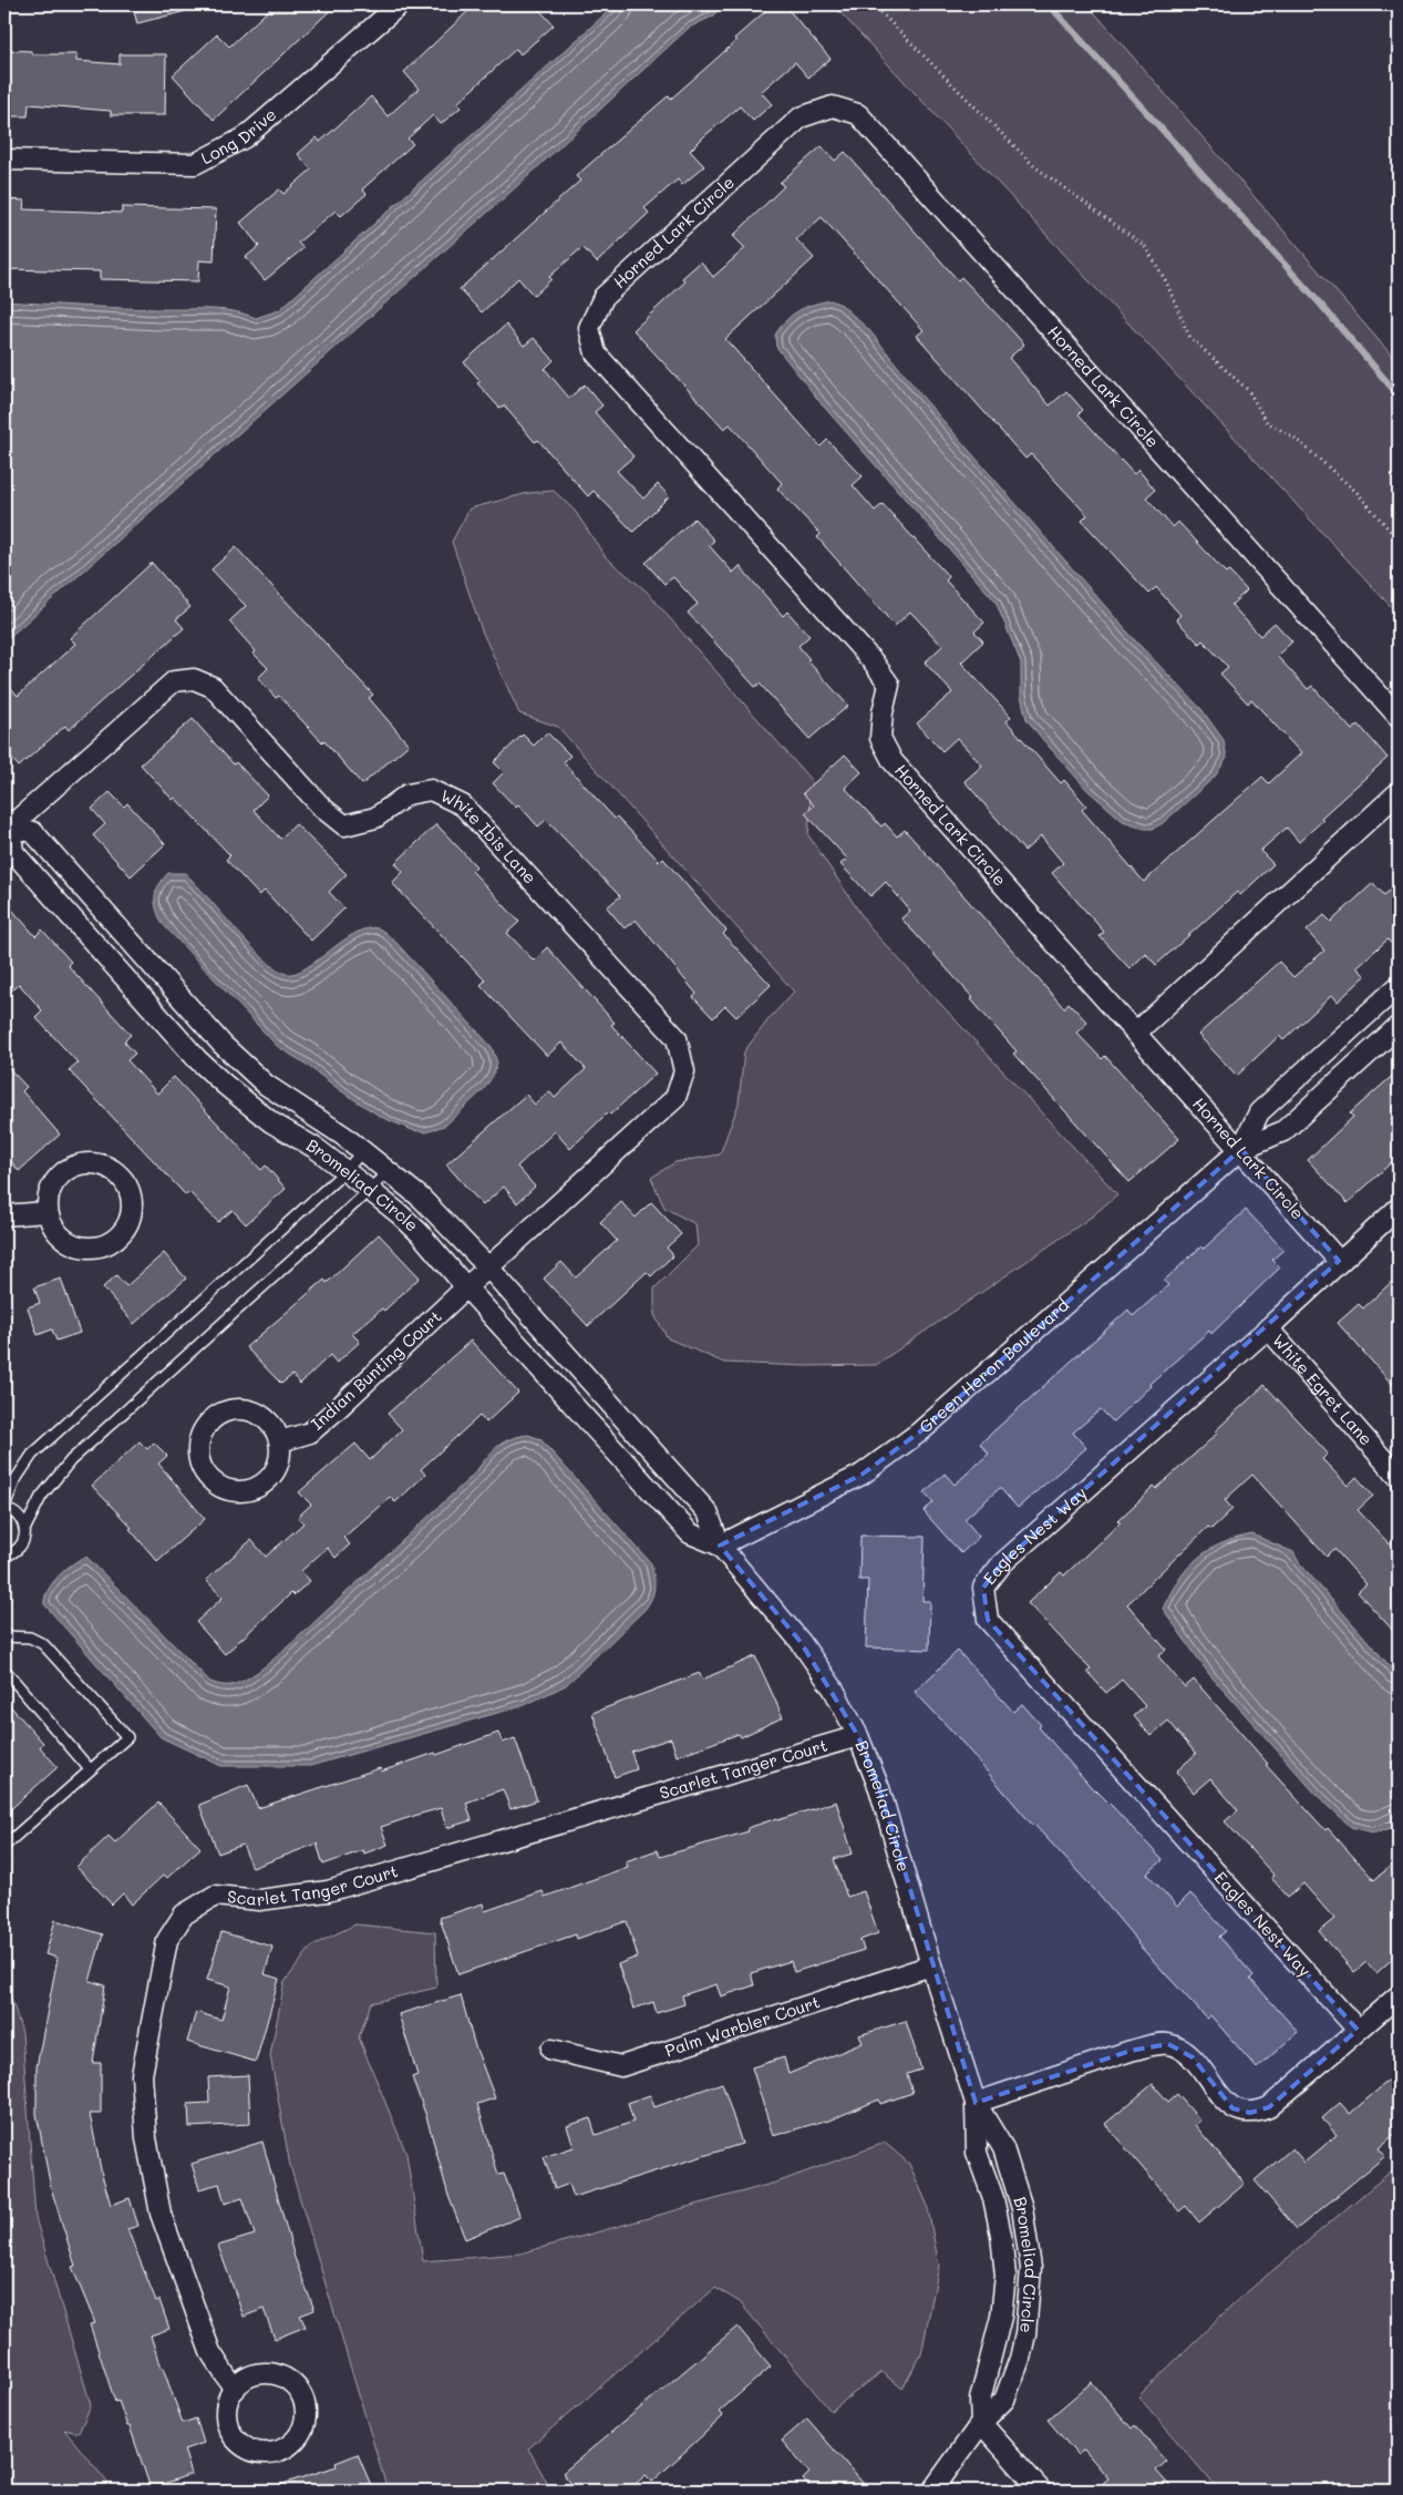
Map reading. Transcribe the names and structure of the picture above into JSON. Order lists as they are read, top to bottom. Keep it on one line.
{"streets":{"street":["Long Drive","Horned Lark Circle","White Ibis Lane","Bromeliad Circle","Green Heron Boulevard","Indian Bunting Court","White Egret Lane","Eagles Nest Way","Scarlet Tanger Court","Palm Warbler Court"]},"crossings":[["Horned Lark Circle","Green Heron Boulevard"],["Horned Lark Circle","Eagles Nest Way"],["White Ibis Lane","Bromeliad Circle"],["White Ibis Lane","Indian Bunting Court"],["Bromeliad Circle","Green Heron Boulevard"],["Bromeliad Circle","Indian Bunting Court"],["Bromeliad Circle","Scarlet Tanger Court"],["Bromeliad Circle","Palm Warbler Court"],["White Egret Lane","Eagles Nest Way"]]}
